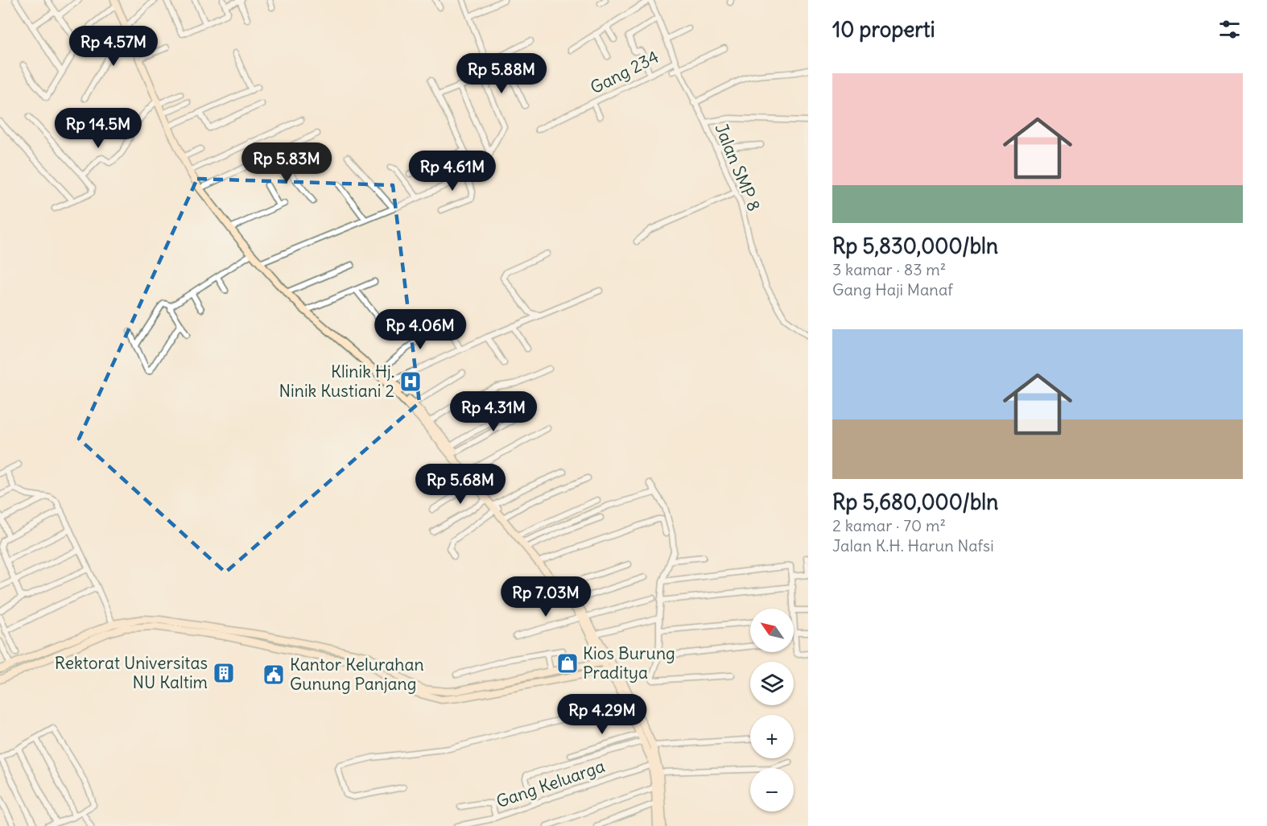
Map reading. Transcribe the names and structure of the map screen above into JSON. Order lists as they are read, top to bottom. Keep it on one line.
{"streets":{"street":["Gang 234","Jalan SMP 8","Gang Keluarga"]},"crossings":[["Gang 234","Jalan SMP 8"]],"places":{"hospital":["Klinik Hj. Ninik Kustiani 2"],"shop":["Kios Burung Praditya"],"building":["Rektorat Universitas NU Kaltim"],"public building":["Kantor Kelurahan Gunung Panjang"]},"north":"top left","page":{"heading":"10 properti","price":["Rp 4.57M","Rp 5.88M","Rp 14.5M","Rp 5.83M","Rp 4.61M","Rp 4.06M","Rp 4.31M","Rp 5.68M","Rp 7.03M","Rp 4.29M"],"list":[{"name":"Rp 5,830,000/bln","note":"3 kamar · 83 m² · Gang Haji Manaf"},{"name":"Rp 5,680,000/bln","note":"2 kamar · 70 m² · Jalan K.H. Harun Nafsi"}],"map_buttons":["+","−"]}}
